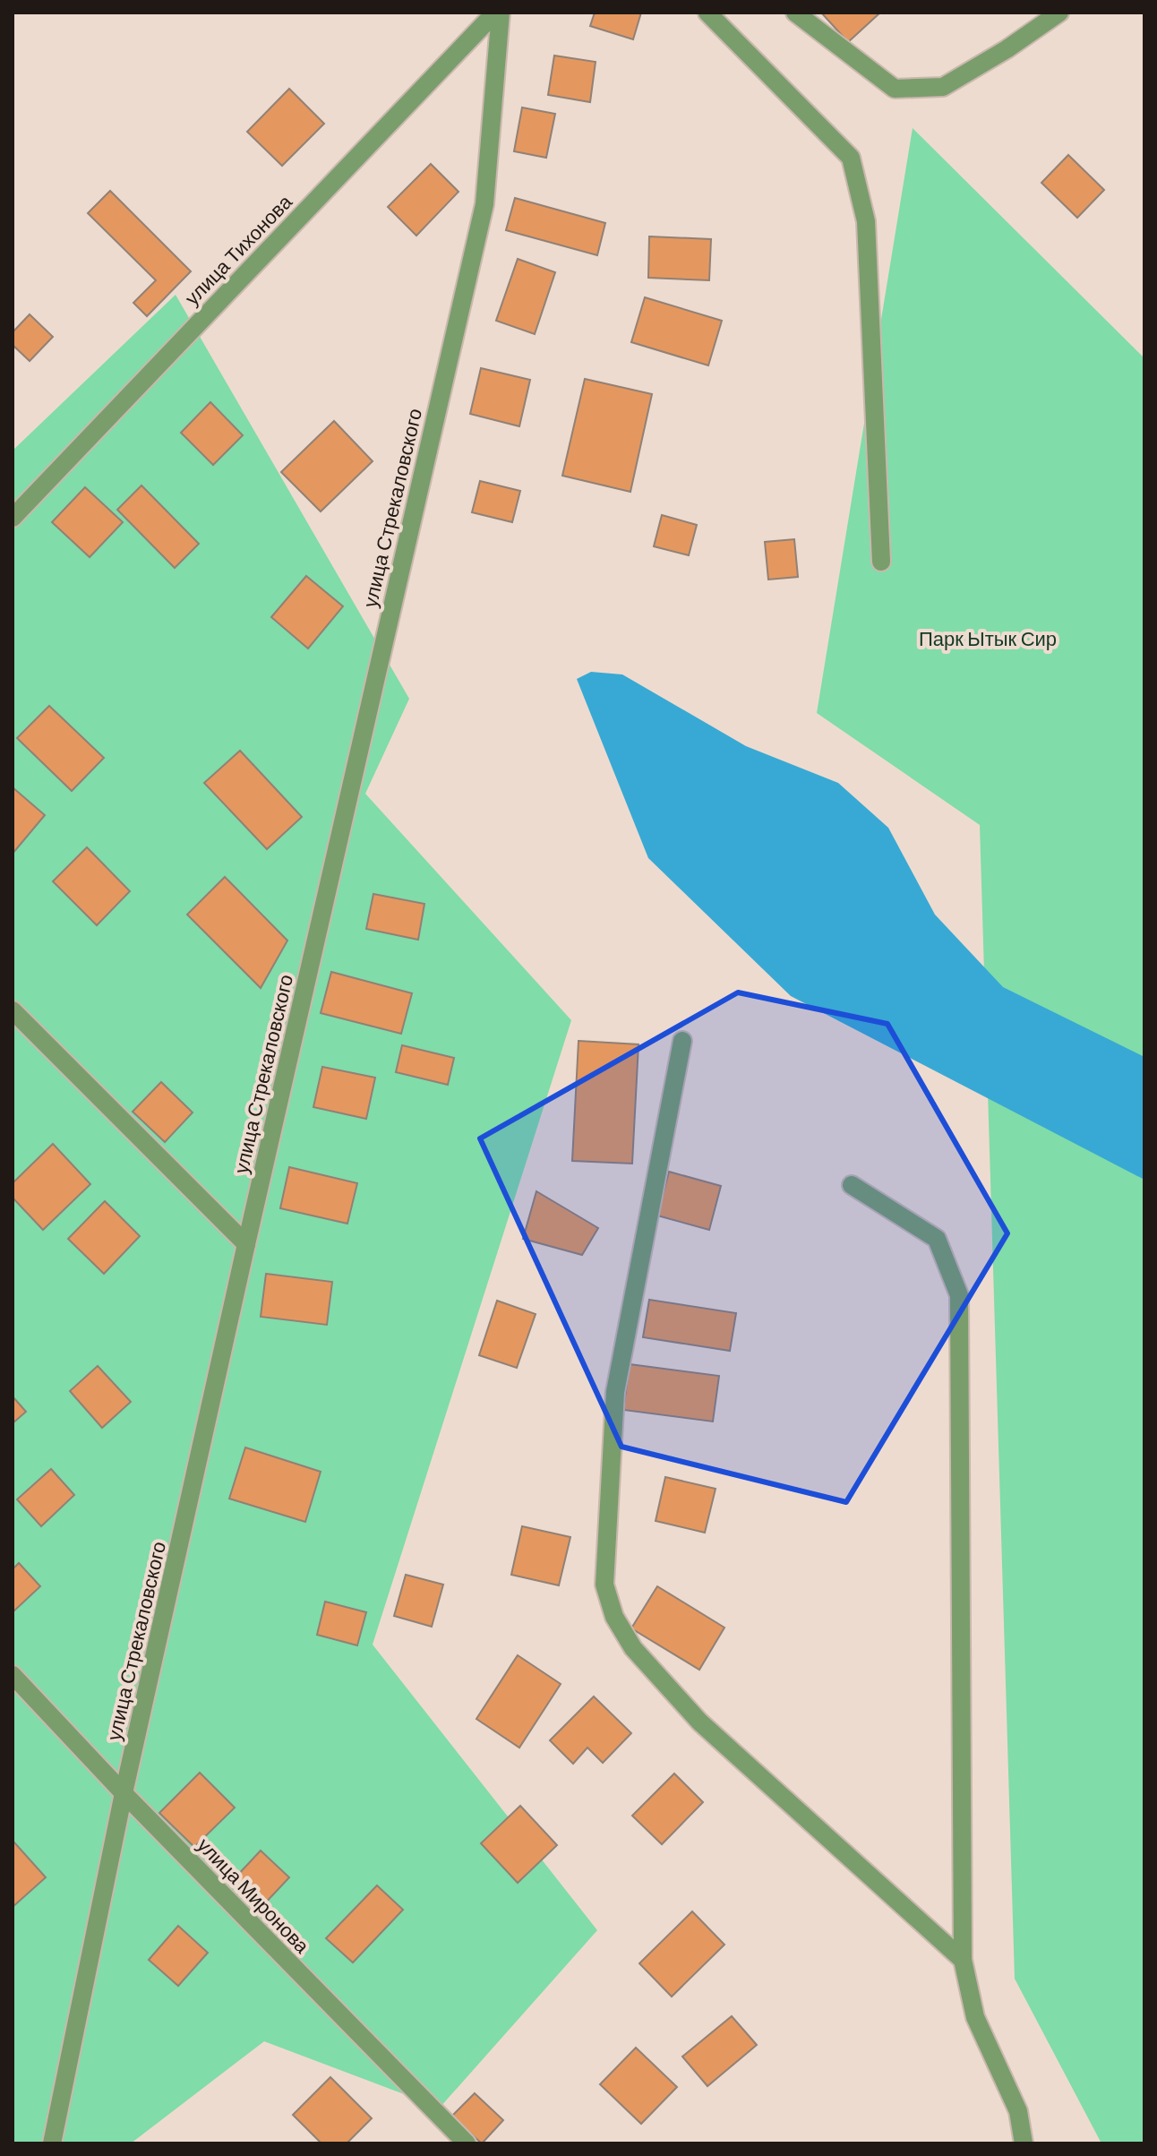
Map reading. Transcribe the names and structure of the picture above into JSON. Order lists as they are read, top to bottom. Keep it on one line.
{"streets":{"street":["улица Тихонова","улица Стрекаловского","улица Миронова"]},"crossings":[["улица Тихонова","улица Стрекаловского"],["улица Стрекаловского","улица Миронова"]],"parks":["Парк Ытык Сир"]}
